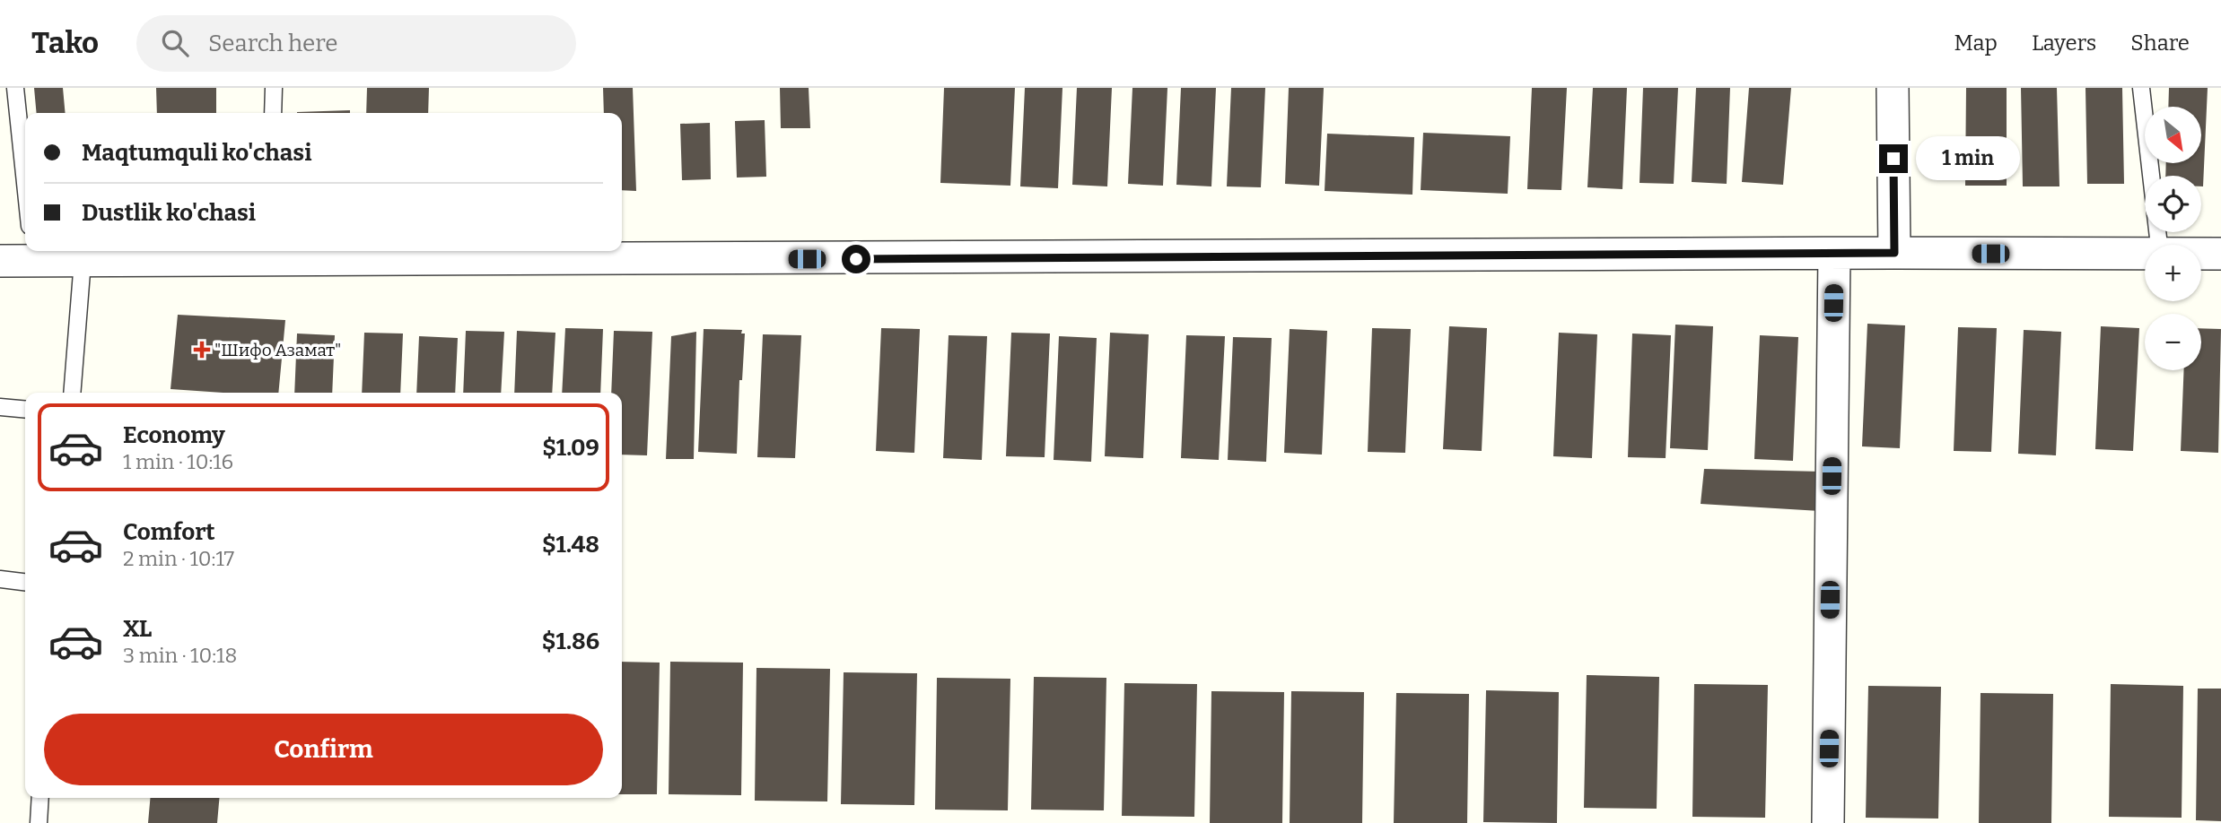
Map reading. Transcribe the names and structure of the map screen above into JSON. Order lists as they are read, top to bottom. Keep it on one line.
{"places":{"health":["\"Шифо Азамат\""]},"north":"bottom right","page":{"header":"Tako","search":"Search here","nav":["Map","Layers","Share"],"map_buttons":["+","−"],"banner":["Maqtumquli ko'chasi","Dustlik ko'chasi"],"bubble":"1 min","list":[{"name":"Economy","note":"1 min · 10:16","value":"$1.09"},{"name":"Comfort","note":"2 min · 10:17","value":"$1.48"},{"name":"XL","note":"3 min · 10:18","value":"$1.86"}],"buttons":"Confirm"}}
